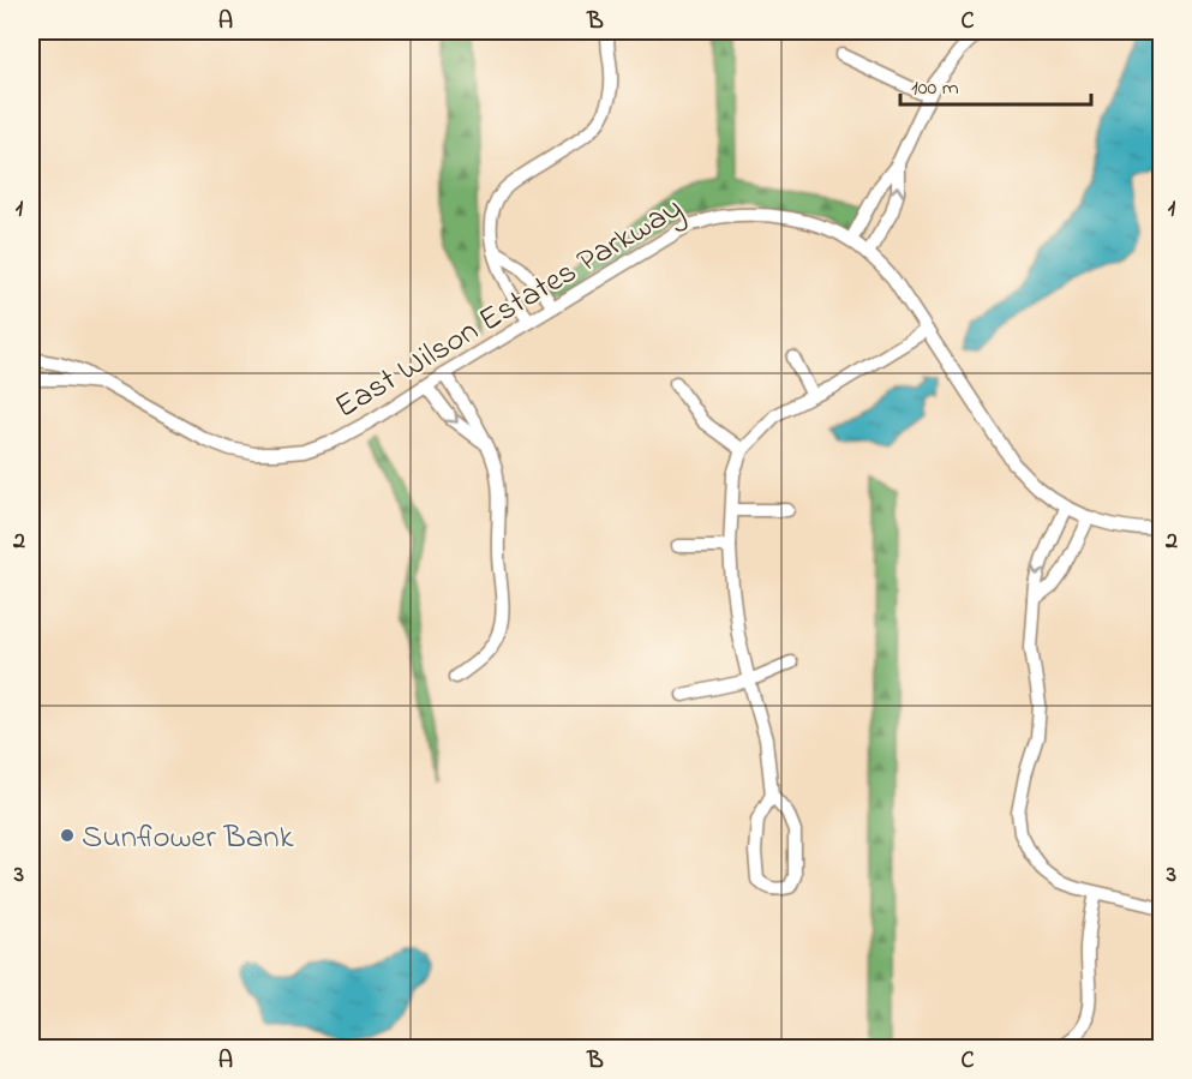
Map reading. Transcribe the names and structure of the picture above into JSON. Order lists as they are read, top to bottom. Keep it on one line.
{"streets":{"street":["East Wilson Estates Parkway"]},"places":["Sunflower Bank"],"scale_bar":"100 m","grid":{"columns":["A","B","C"],"rows":["1","2","3"]}}
